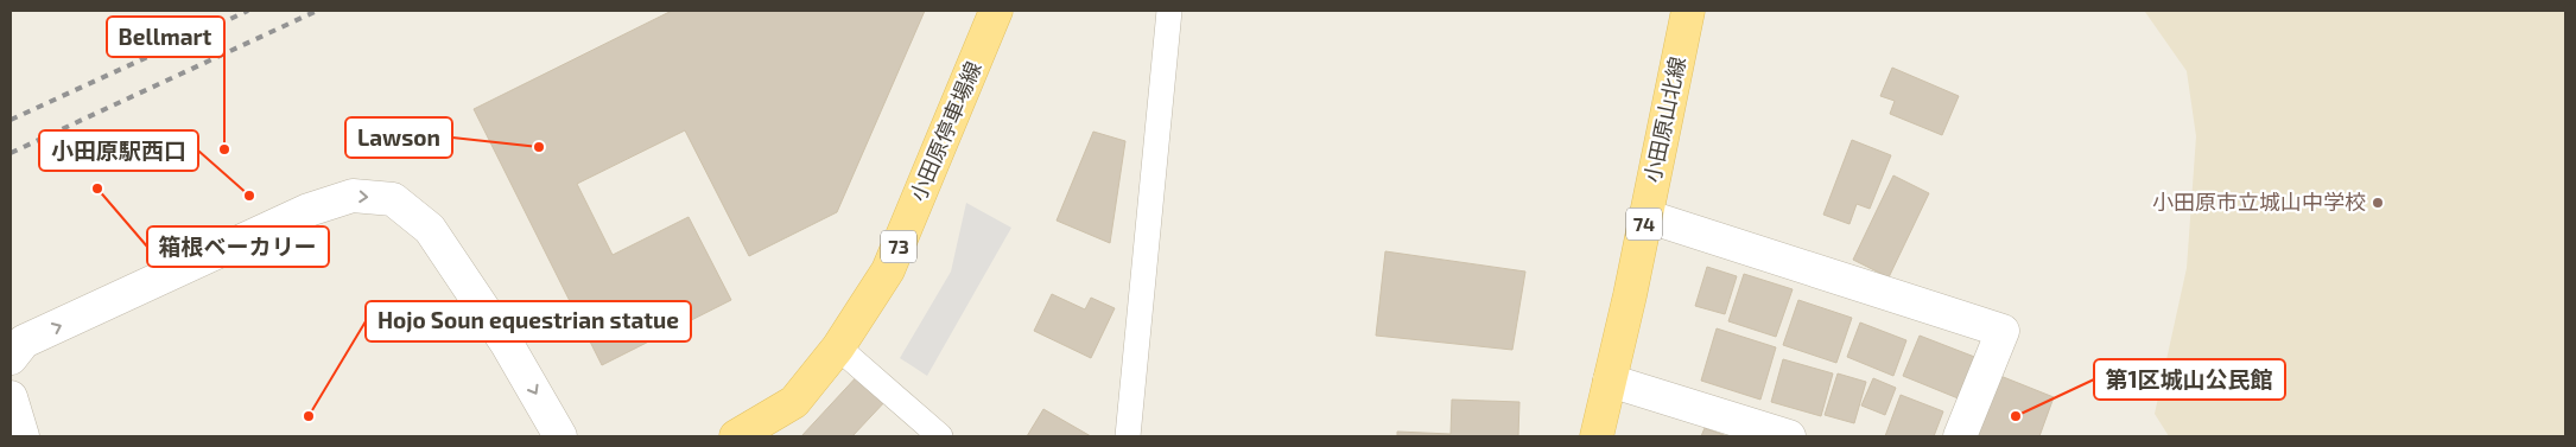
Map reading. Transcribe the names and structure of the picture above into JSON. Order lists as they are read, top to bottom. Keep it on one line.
{"streets":{"main road":["小田原山北線","小田原停車場線","74","73"]},"places":["Lawson","Bellmart","箱根ベーカリー","小田原駅西口","小田原市立城山中学校","Hojo Soun equestrian statue","第1区城山公民館"]}
